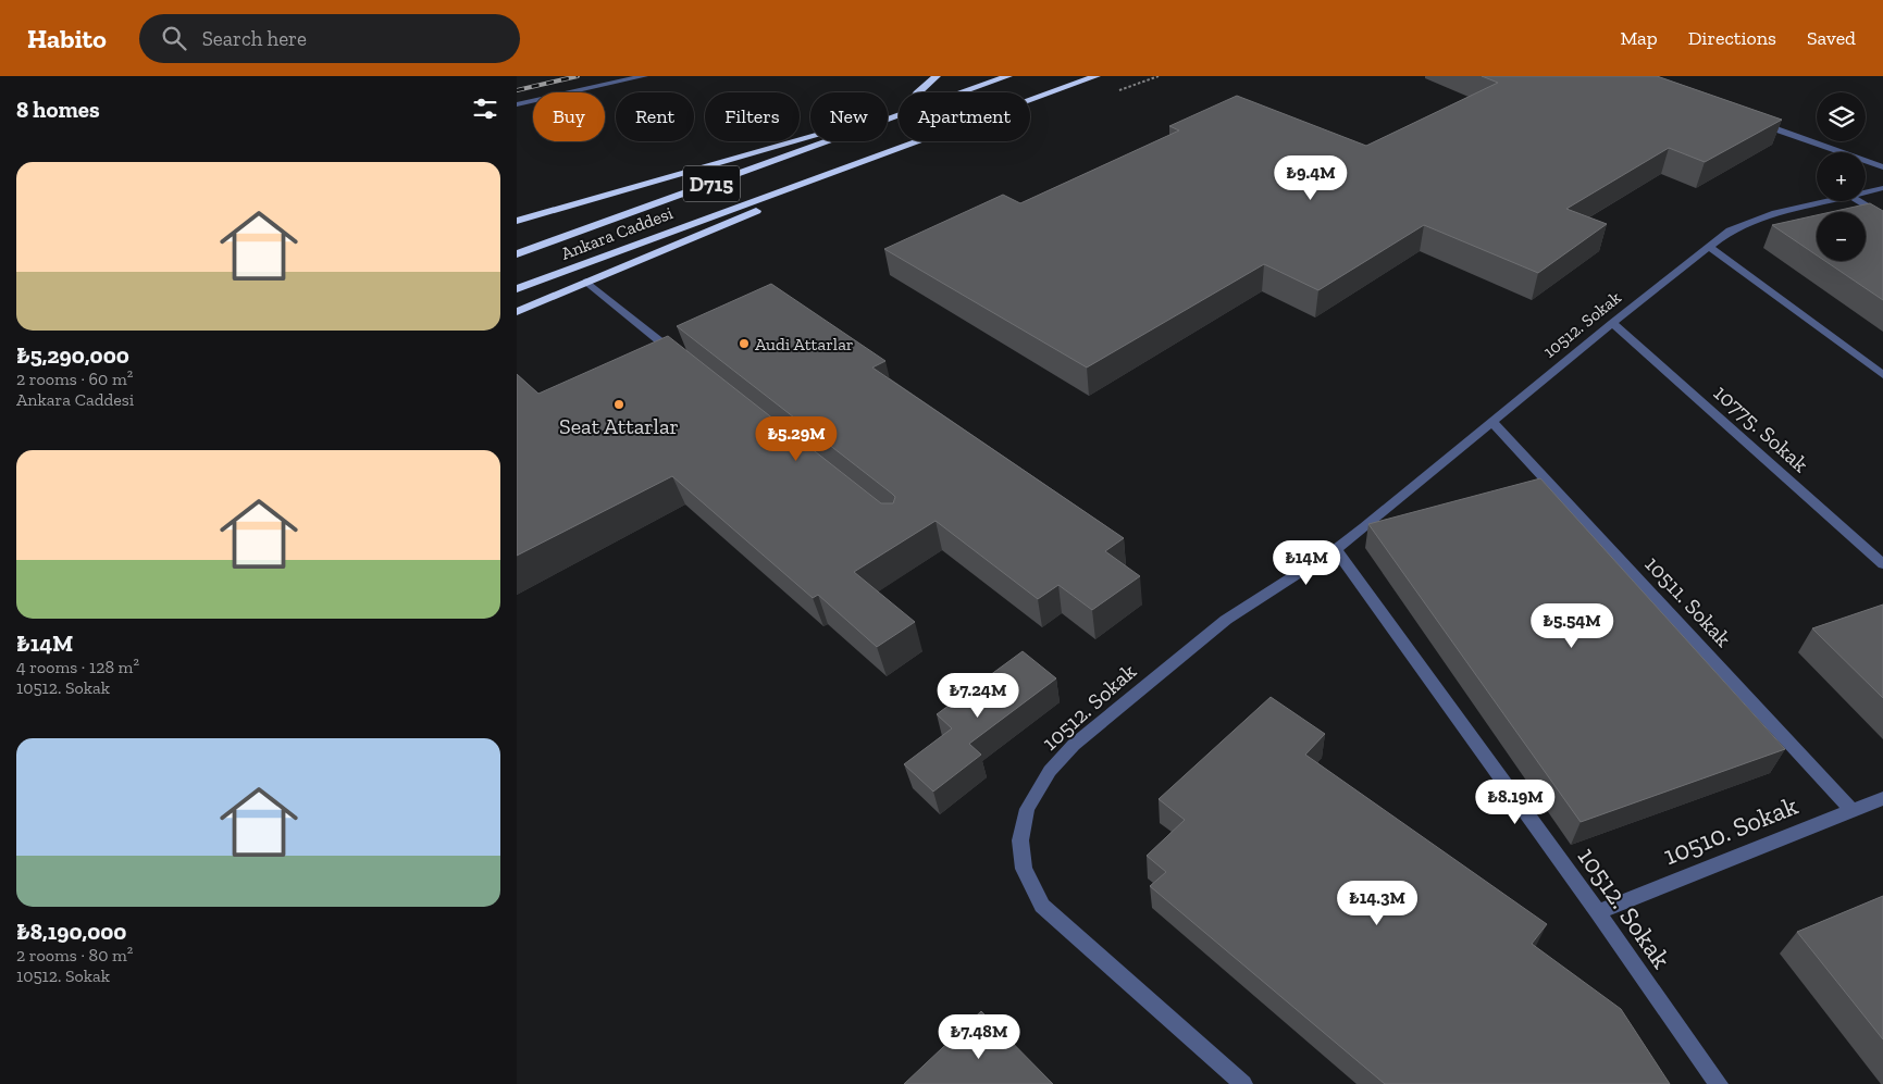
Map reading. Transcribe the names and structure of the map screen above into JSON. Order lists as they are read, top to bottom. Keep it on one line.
{"streets":{"highway":["D715","Ankara Caddesi"],"street":["10512. Sokak","10775. Sokak","10511. Sokak","10510. Sokak"]},"crossings":[["10512. Sokak","10775. Sokak"],["10512. Sokak","10511. Sokak"],["10512. Sokak","10510. Sokak"],["10511. Sokak","10510. Sokak"]],"places":["Audi Attarlar","Seat Attarlar"],"page":{"header":"Habito","search":"Search here","nav":["Map","Directions","Saved"],"heading":"8 homes","map_buttons":["+","−"],"chip":["Buy","Rent","Filters","New","Apartment"],"list":[{"name":"₺5,290,000","note":"2 rooms · 60 m² · Ankara Caddesi"},{"name":"₺14M","note":"4 rooms · 128 m² · 10512. Sokak"},{"name":"₺8,190,000","note":"2 rooms · 80 m² · 10512. Sokak"}],"price":["₺9.4M","₺5.29M","₺14M","₺5.54M","₺7.24M","₺8.19M","₺14.3M","₺7.48M"]}}
